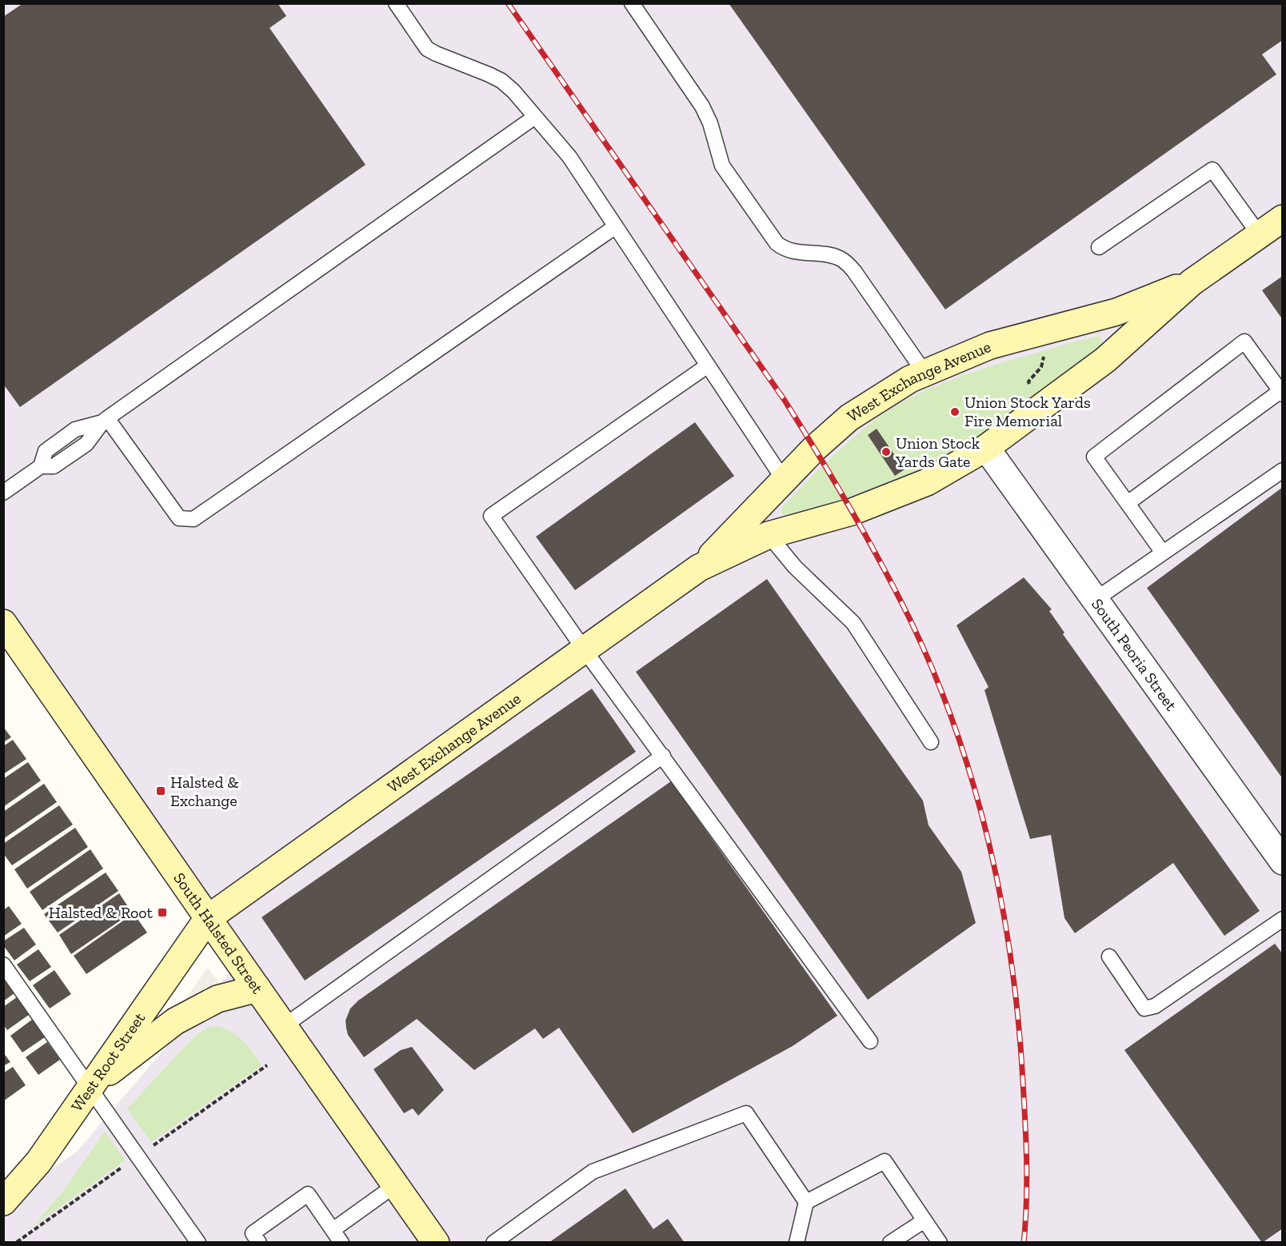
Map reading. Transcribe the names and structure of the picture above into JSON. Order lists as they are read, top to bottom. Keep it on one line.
{"streets":{"street":["West Exchange Avenue","South Peoria Street","South Halsted Street","West Root Street"]},"crossings":[["West Exchange Avenue","South Peoria Street"],["West Exchange Avenue","South Halsted Street"],["West Exchange Avenue","West Root Street"],["South Halsted Street","West Root Street"]],"places":{"other":["Union Stock Yards Fire Memorial","Union Stock Yards Gate"],"transit":["Halsted & Exchange","Halsted & Root"]}}
